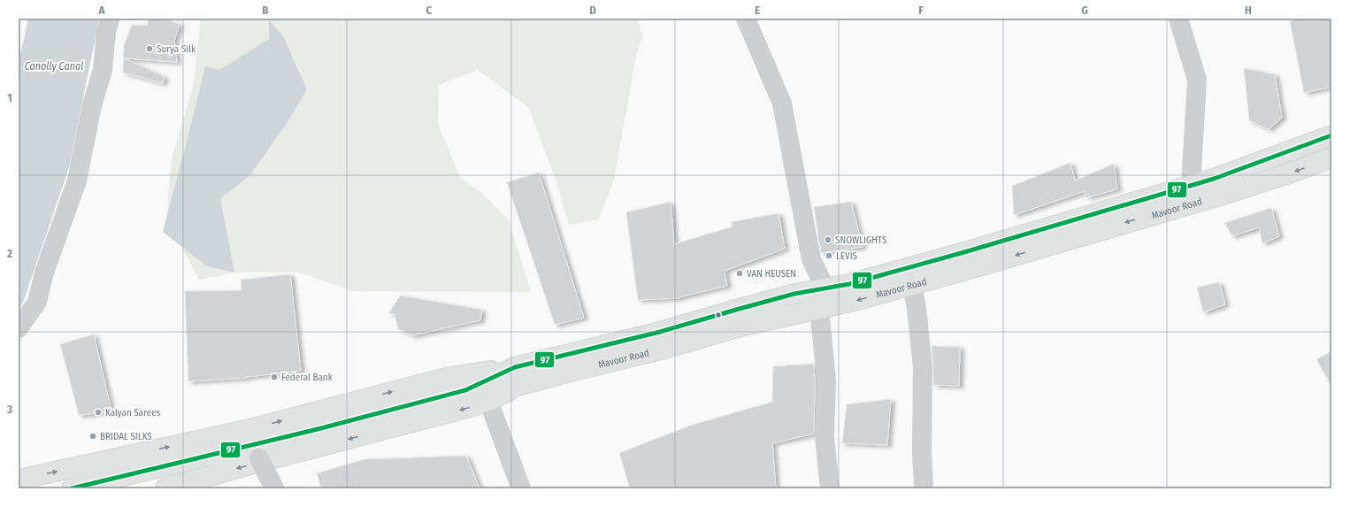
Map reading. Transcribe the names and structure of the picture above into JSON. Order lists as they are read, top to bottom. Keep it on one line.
{"streets":{"main road":["Mavoor Road"]},"water":["Conolly Canal"],"places":["Surya Silk","SNOWLIGHTS","LEVIS","VAN HEUSEN","Federal Bank","Kalyan Sarees","BRIDAL SILKS"],"lines":["transit line 97"],"grid":{"columns":["A","B","C","D","E","F","G","H"],"rows":["1","2","3"]}}
